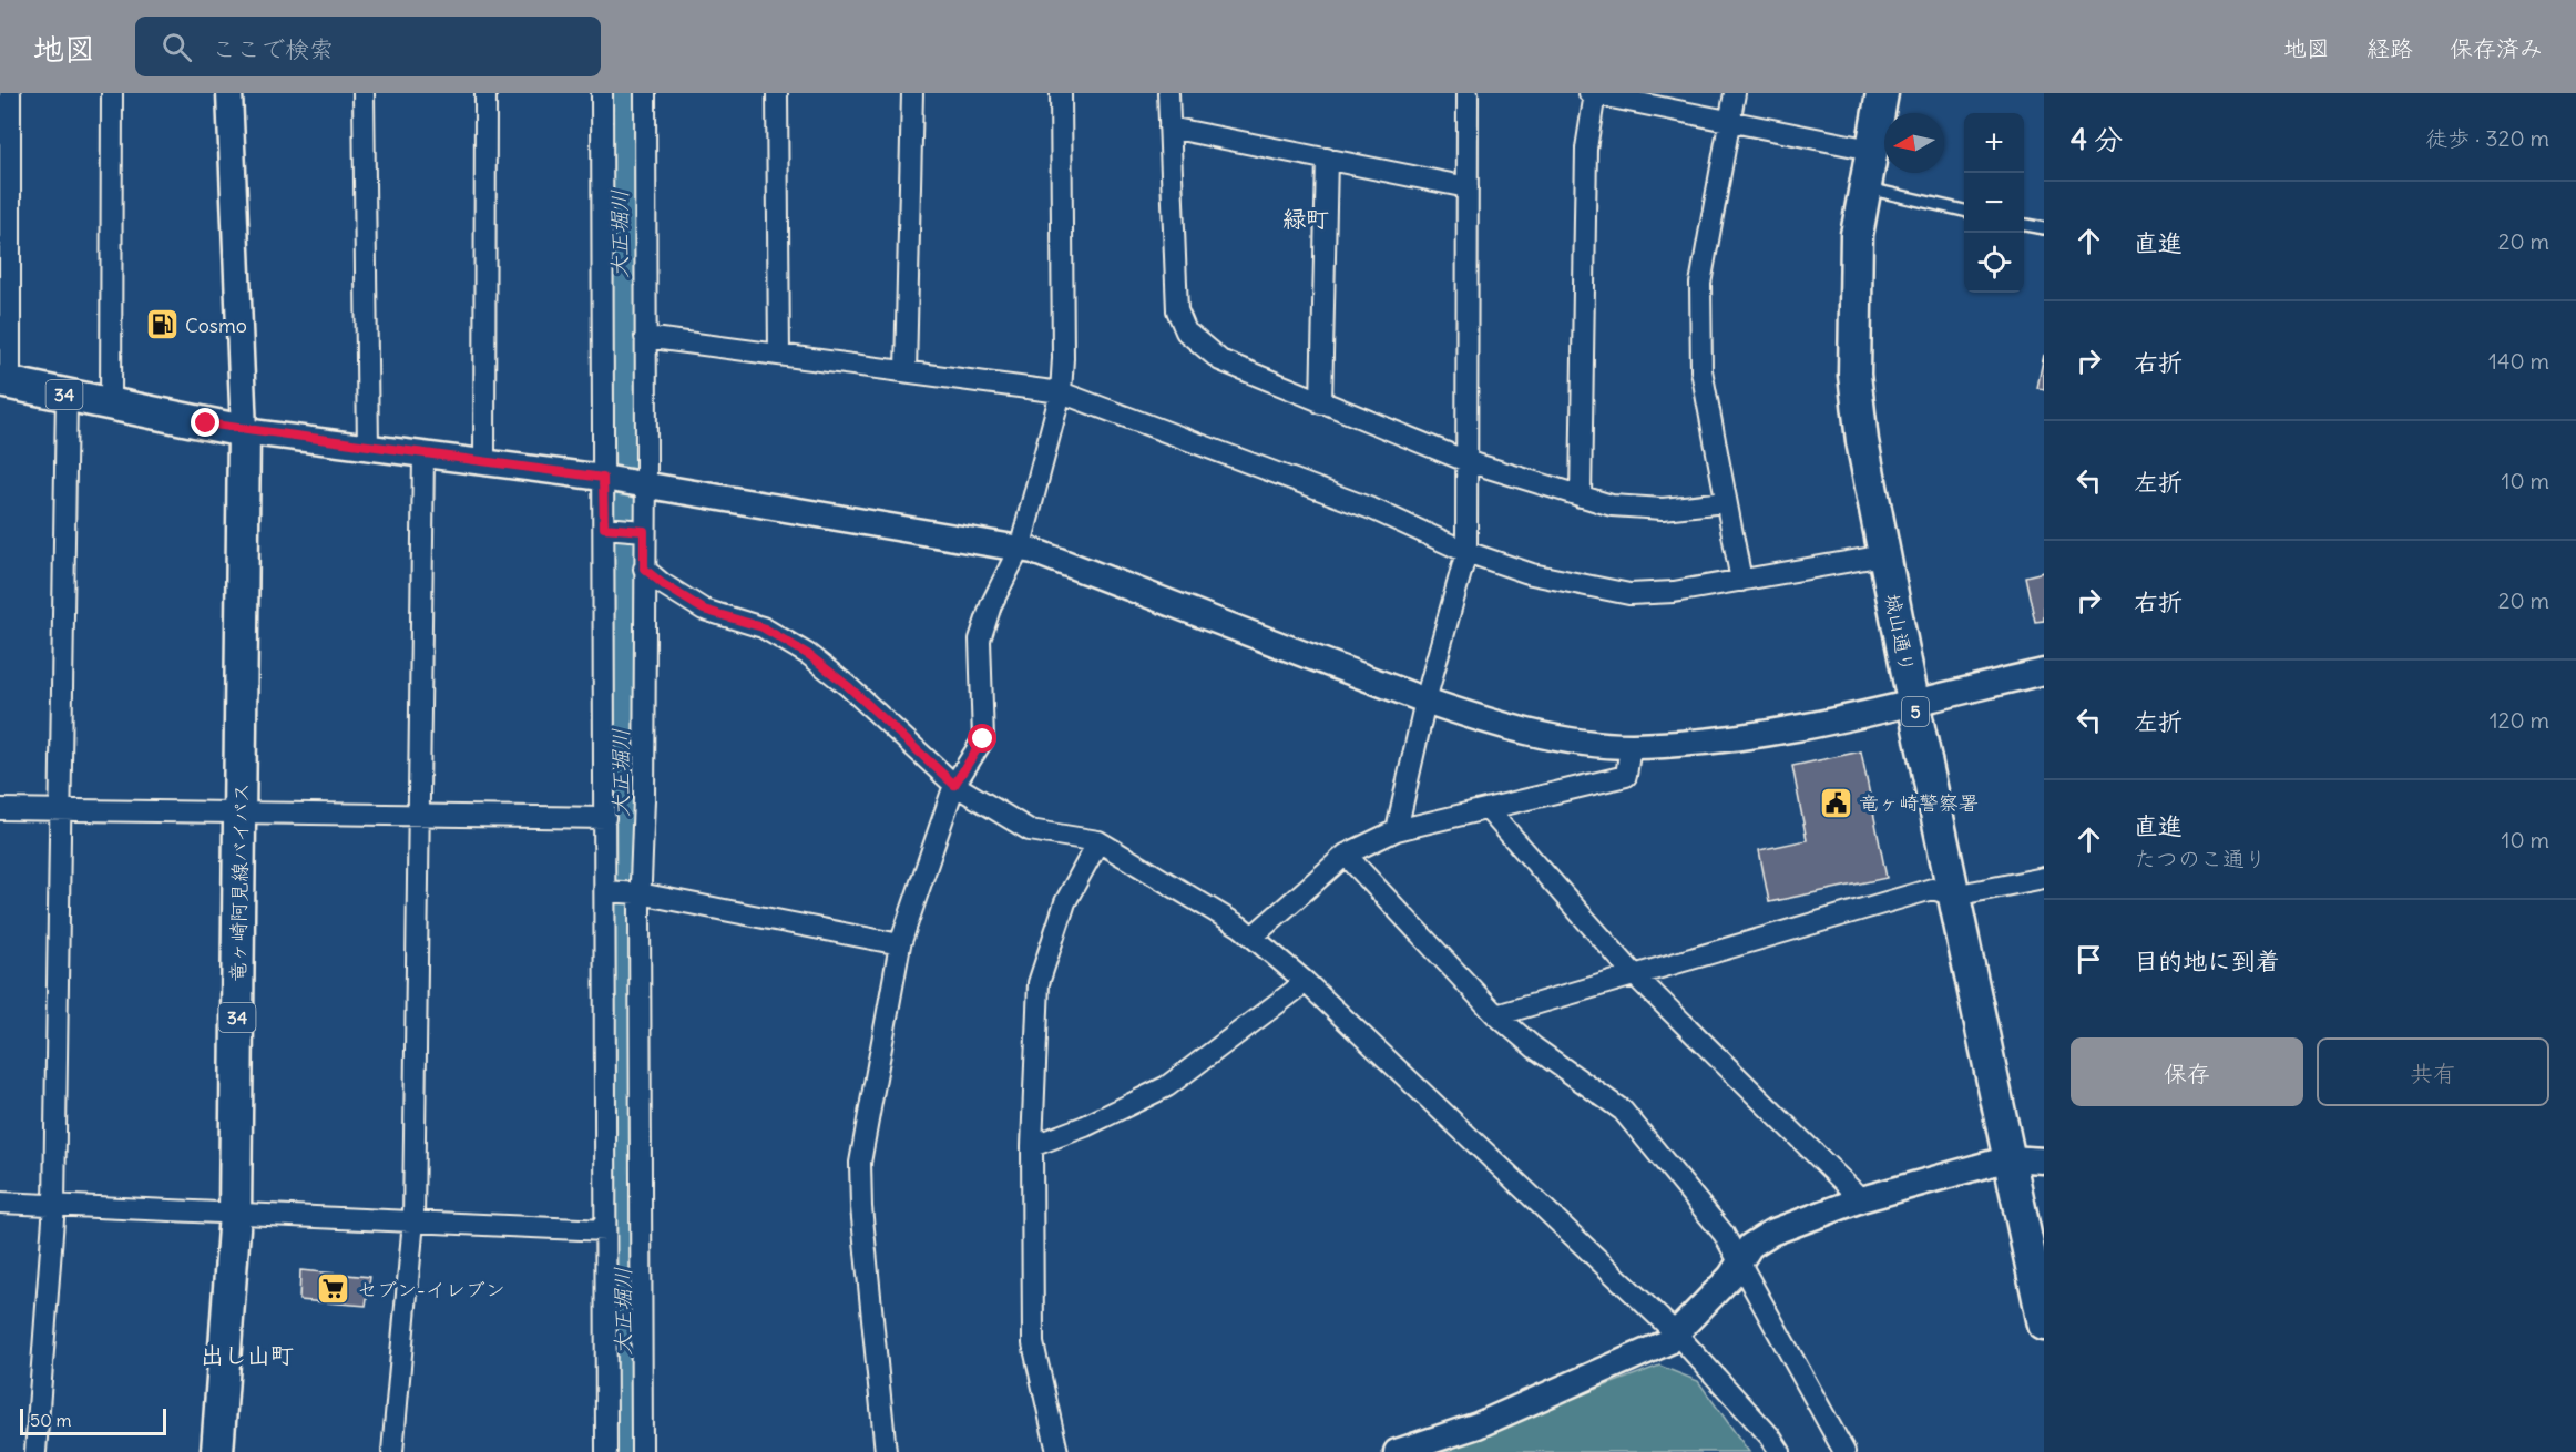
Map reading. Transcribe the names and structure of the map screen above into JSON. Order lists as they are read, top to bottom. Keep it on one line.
{"streets":{"main road":["34","城山通り","5","竜ヶ崎阿見線バイパス"]},"crossings":[["34","竜ヶ崎阿見線バイパス"]],"districts":["緑町","出し山町"],"water":["大正堀川"],"places":{"fuel station":["Cosmo"],"public building":["竜ヶ崎警察署"],"supermarket":["セブン-イレブン"]},"scale_bar":"50 m","north":"left","page":{"header":"地図","search":"ここで検索","nav":["地図","経路","保存済み"],"heading":["4 分","徒歩 · 320 m"],"map_buttons":["+","−"],"list":[["直進","20 m"],["右折","140 m"],["左折","10 m"],["右折","20 m"],["左折","120 m"],["直進","たつのこ通り","10 m"],"目的地に到着"],"buttons":["保存","共有"],"scale":"50 m"}}
